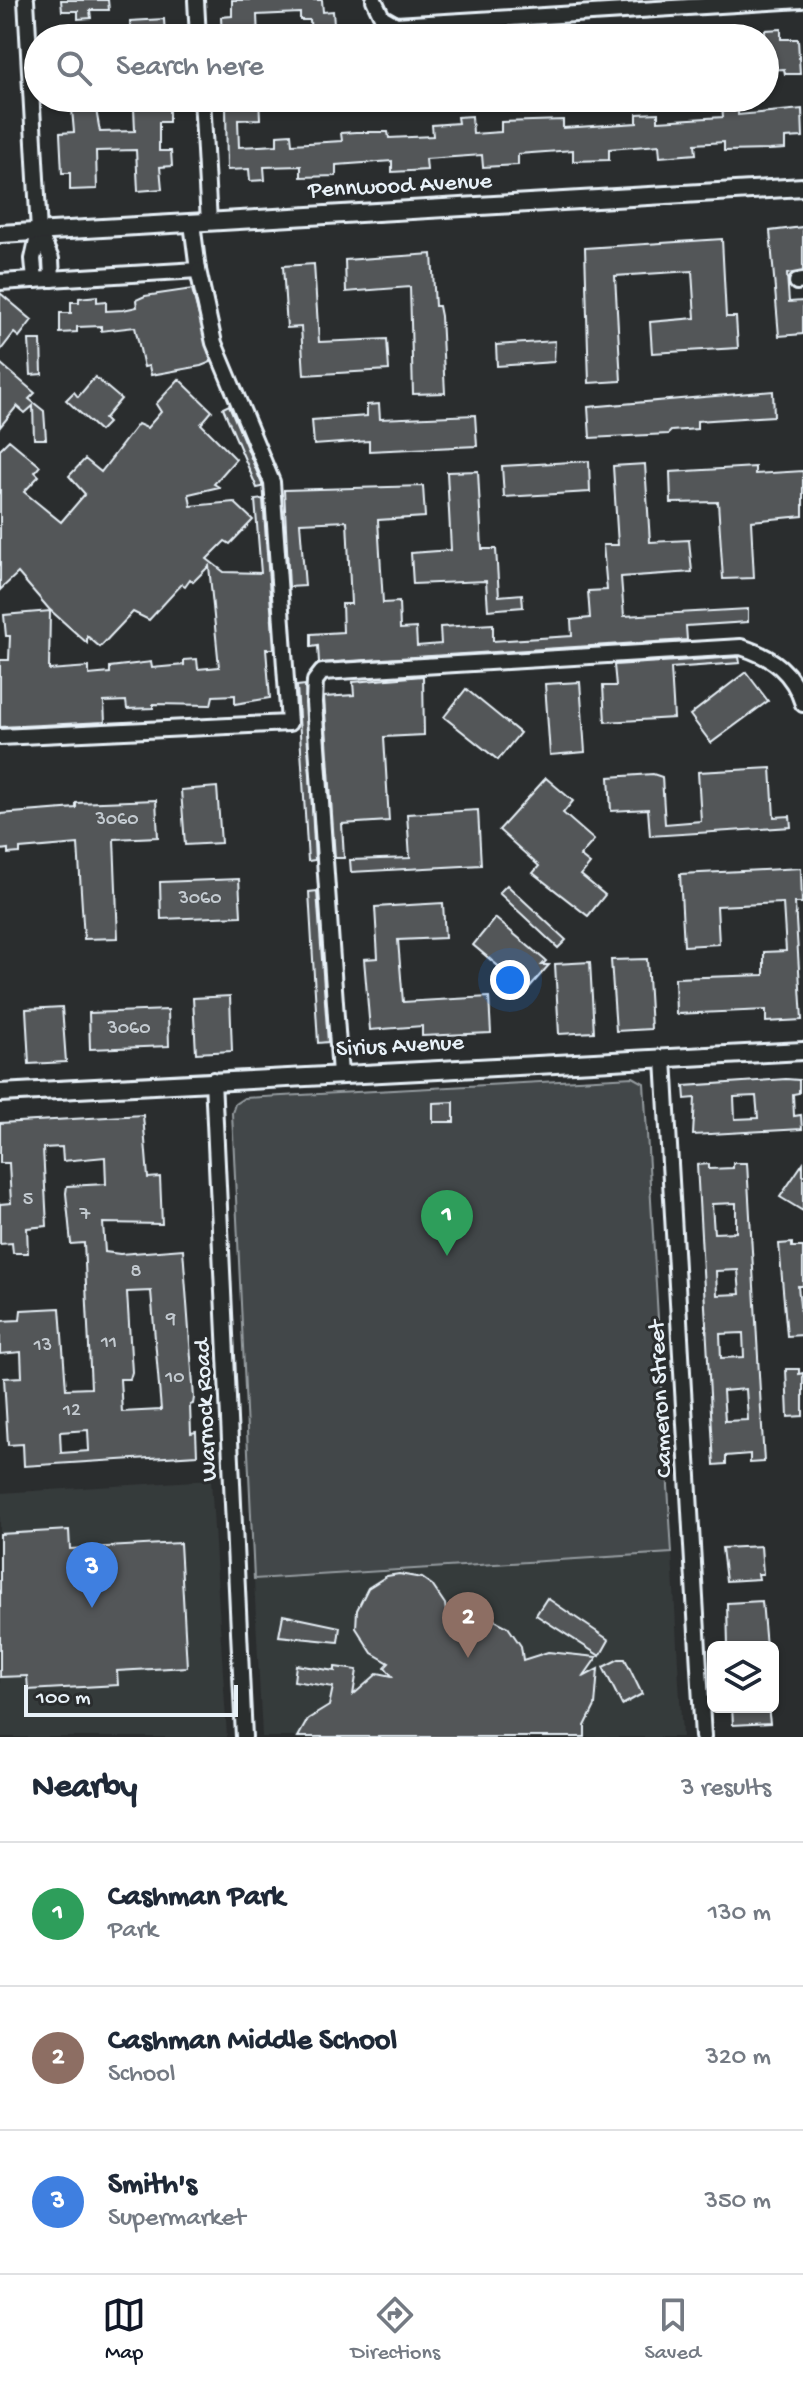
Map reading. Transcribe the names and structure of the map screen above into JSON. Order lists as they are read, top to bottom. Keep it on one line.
{"streets":{"street":["Pennwood Avenue","Sirius Avenue","Cameron Street","Warnock Road"]},"crossings":[["Sirius Avenue","Cameron Street"],["Sirius Avenue","Warnock Road"]],"house_numbers":["3060","3060","3060","5","7","8","9","11","13","10","12"],"scale_bar":"100 m","page":{"search":"Search here","pins":["1","3","2"],"scale":"100 m","heading":["Nearby","3 results"],"list":[{"mark":"1","name":"Cashman Park","note":"Park","value":"130 m"},{"mark":"2","name":"Cashman Middle School","note":"School","value":"320 m"},{"mark":"3","name":"Smith's","note":"Supermarket","value":"350 m"}],"nav":["Map","Directions","Saved"]}}
